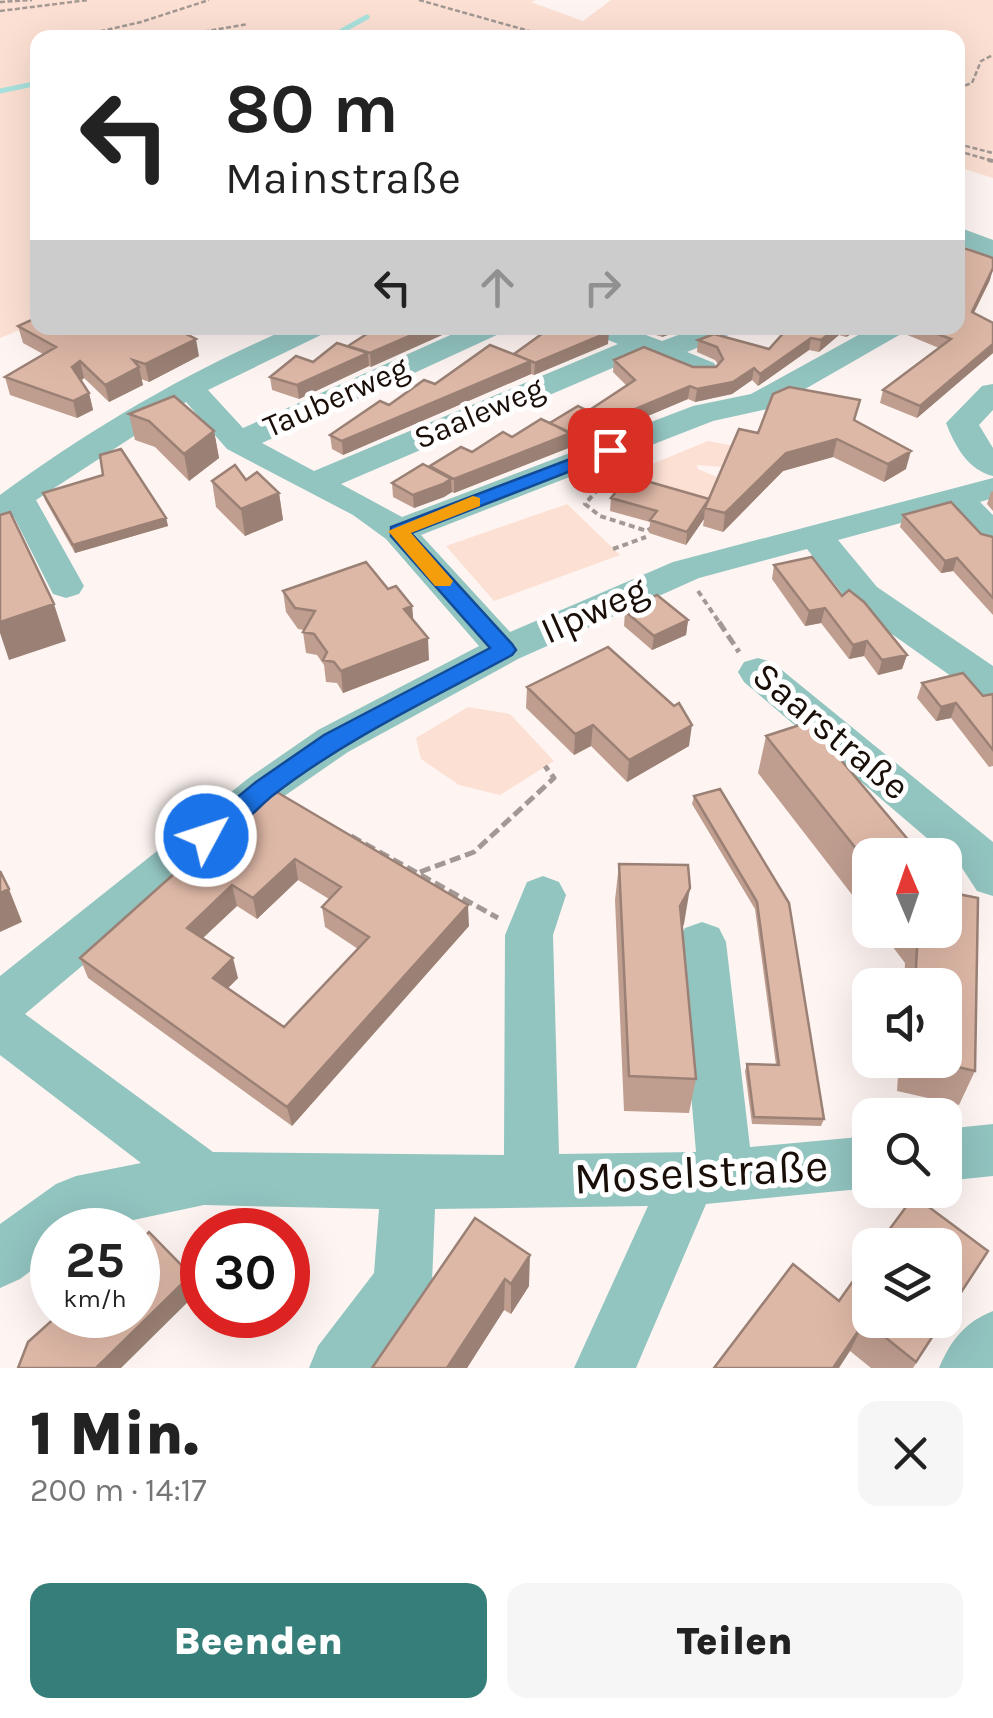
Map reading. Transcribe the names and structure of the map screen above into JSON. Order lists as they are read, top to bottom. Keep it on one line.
{"streets":{"street":["Tauberweg","Saaleweg","Ilpweg","Saarstraße","Moselstraße"]},"crossings":[["Ilpweg","Saarstraße"]],"north":"top","page":{"turn":["80 m","Mainstraße"],"speed":"25 km/h","limit":"30","heading":["1 Min.","200 m · 14:17"],"buttons":["Beenden","Teilen"]}}
